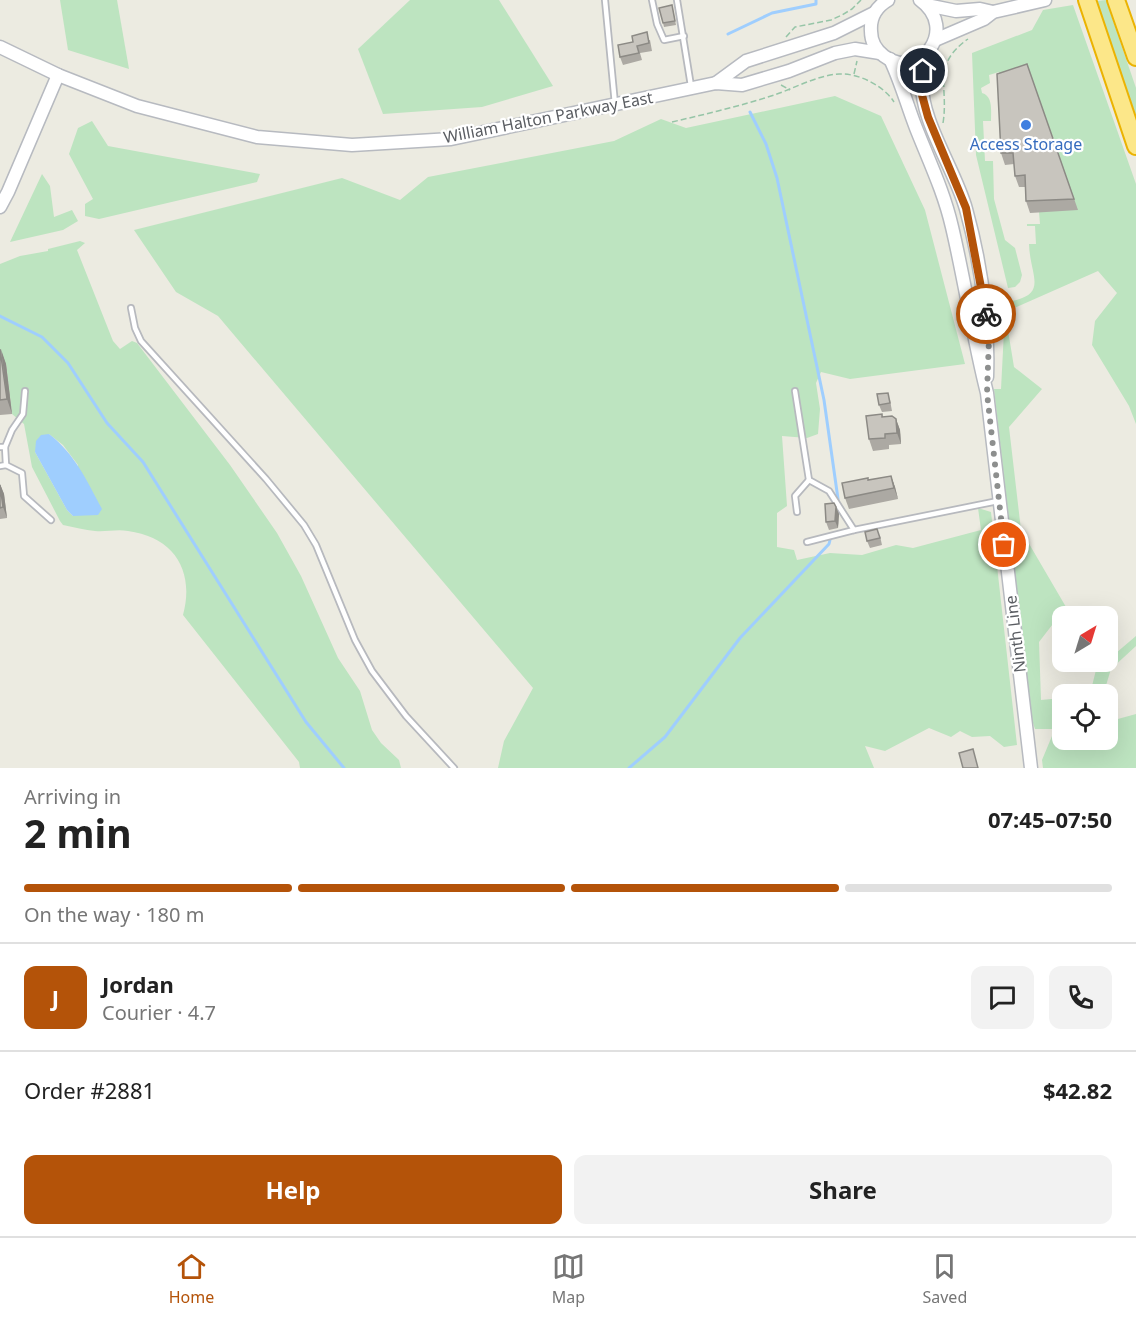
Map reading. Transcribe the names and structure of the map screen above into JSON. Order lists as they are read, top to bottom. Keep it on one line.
{"streets":{"main road":["William Halton Parkway East","Ninth Line"]},"crossings":[["William Halton Parkway East","Ninth Line"]],"places":["Access Storage"],"north":"top right","page":{"heading":["2 min","Arriving in","07:45–07:50"],"panel":["Jordan","Courier · 4.7","Order #2881","$42.82"],"bar":"On the way · 180 m","round":"J","buttons":["Help","Share"],"tabs":["Home","Map","Saved"]}}
